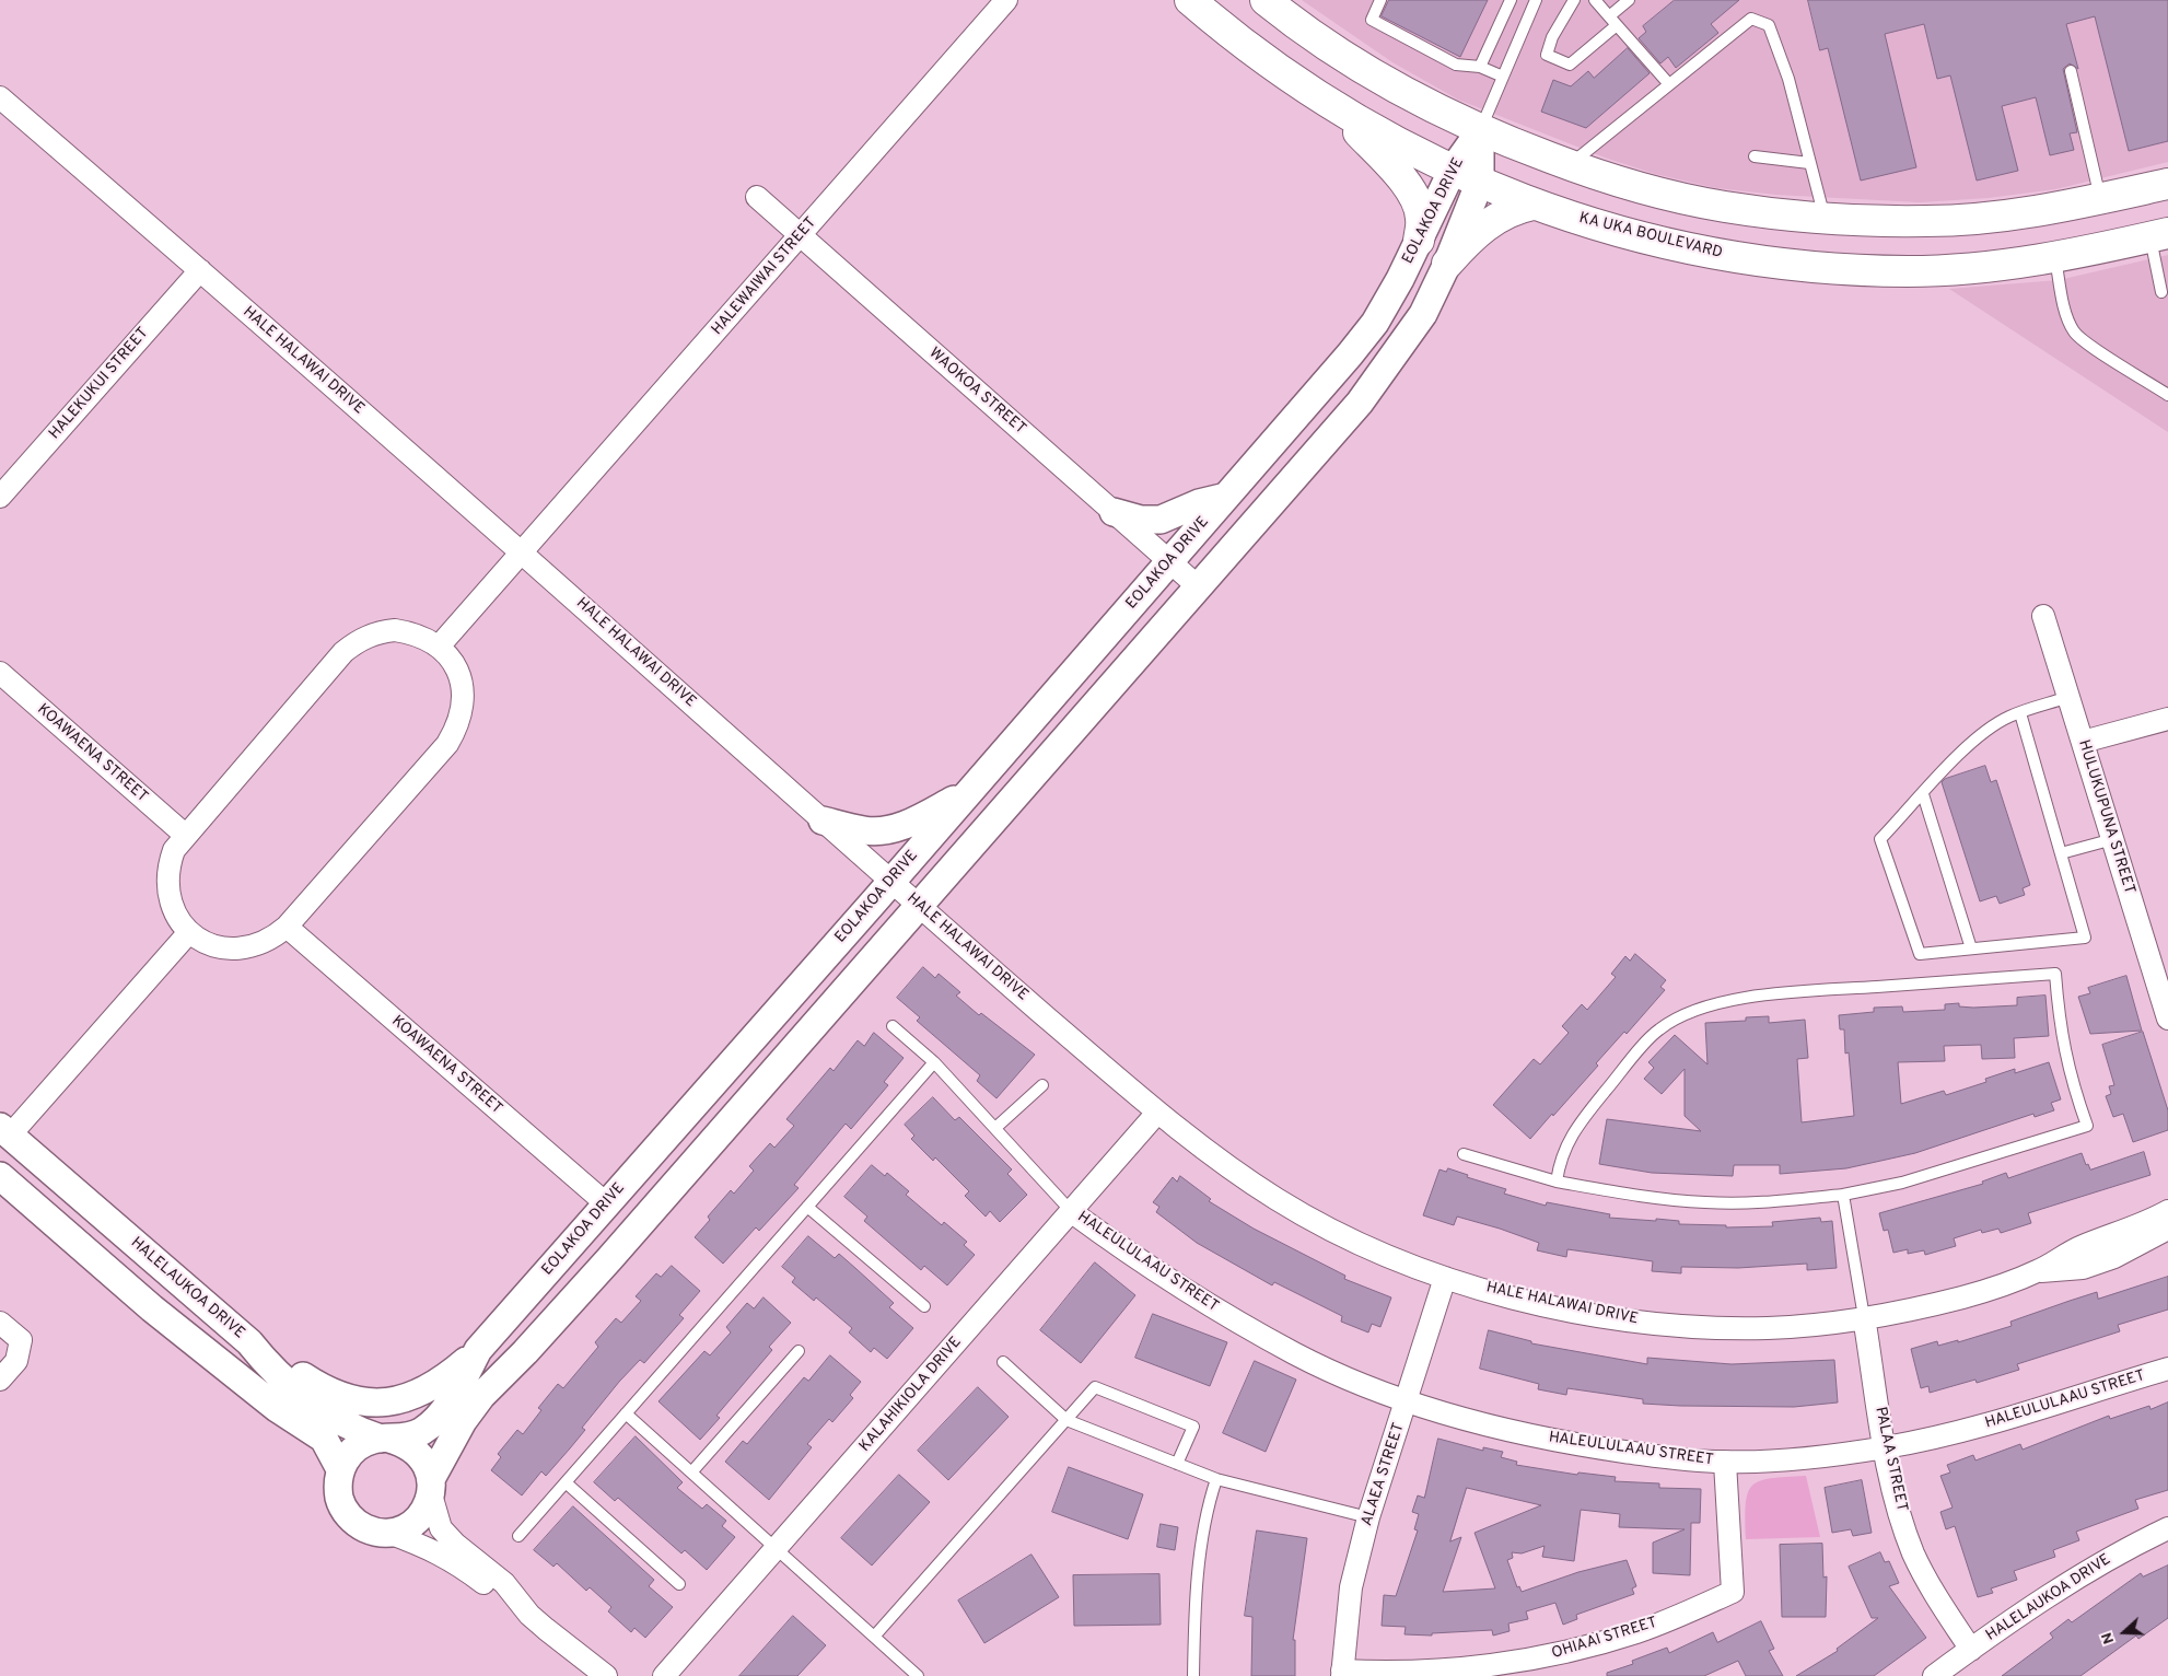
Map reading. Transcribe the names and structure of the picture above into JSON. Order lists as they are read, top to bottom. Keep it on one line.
{"streets":{"main road":["KA UKA BOULEVARD"],"street":["EOLAKOA DRIVE","HALEWAIWAI STREET","HALE HALAWAI DRIVE","HALEKUKUI STREET","WAOKOA STREET","KOAWAENA STREET","HULUKUPUNA STREET","HALEULULAAU STREET","HALELAUKOA DRIVE","KALAHIKIOLA DRIVE","PALAA STREET","ALAEA STREET","OHIAAI STREET"]},"crossings":[["EOLAKOA DRIVE","KA UKA BOULEVARD"],["EOLAKOA DRIVE","HALE HALAWAI DRIVE"],["EOLAKOA DRIVE","WAOKOA STREET"],["EOLAKOA DRIVE","KOAWAENA STREET"],["EOLAKOA DRIVE","HALELAUKOA DRIVE"],["HALEWAIWAI STREET","HALE HALAWAI DRIVE"],["HALEWAIWAI STREET","WAOKOA STREET"],["HALE HALAWAI DRIVE","HALEKUKUI STREET"],["HALE HALAWAI DRIVE","KALAHIKIOLA DRIVE"],["HALE HALAWAI DRIVE","PALAA STREET"],["HALE HALAWAI DRIVE","ALAEA STREET"],["HALEULULAAU STREET","KALAHIKIOLA DRIVE"],["HALEULULAAU STREET","PALAA STREET"],["HALEULULAAU STREET","ALAEA STREET"],["HALEULULAAU STREET","OHIAAI STREET"],["HALELAUKOA DRIVE","PALAA STREET"],["ALAEA STREET","OHIAAI STREET"]],"north":"left"}
